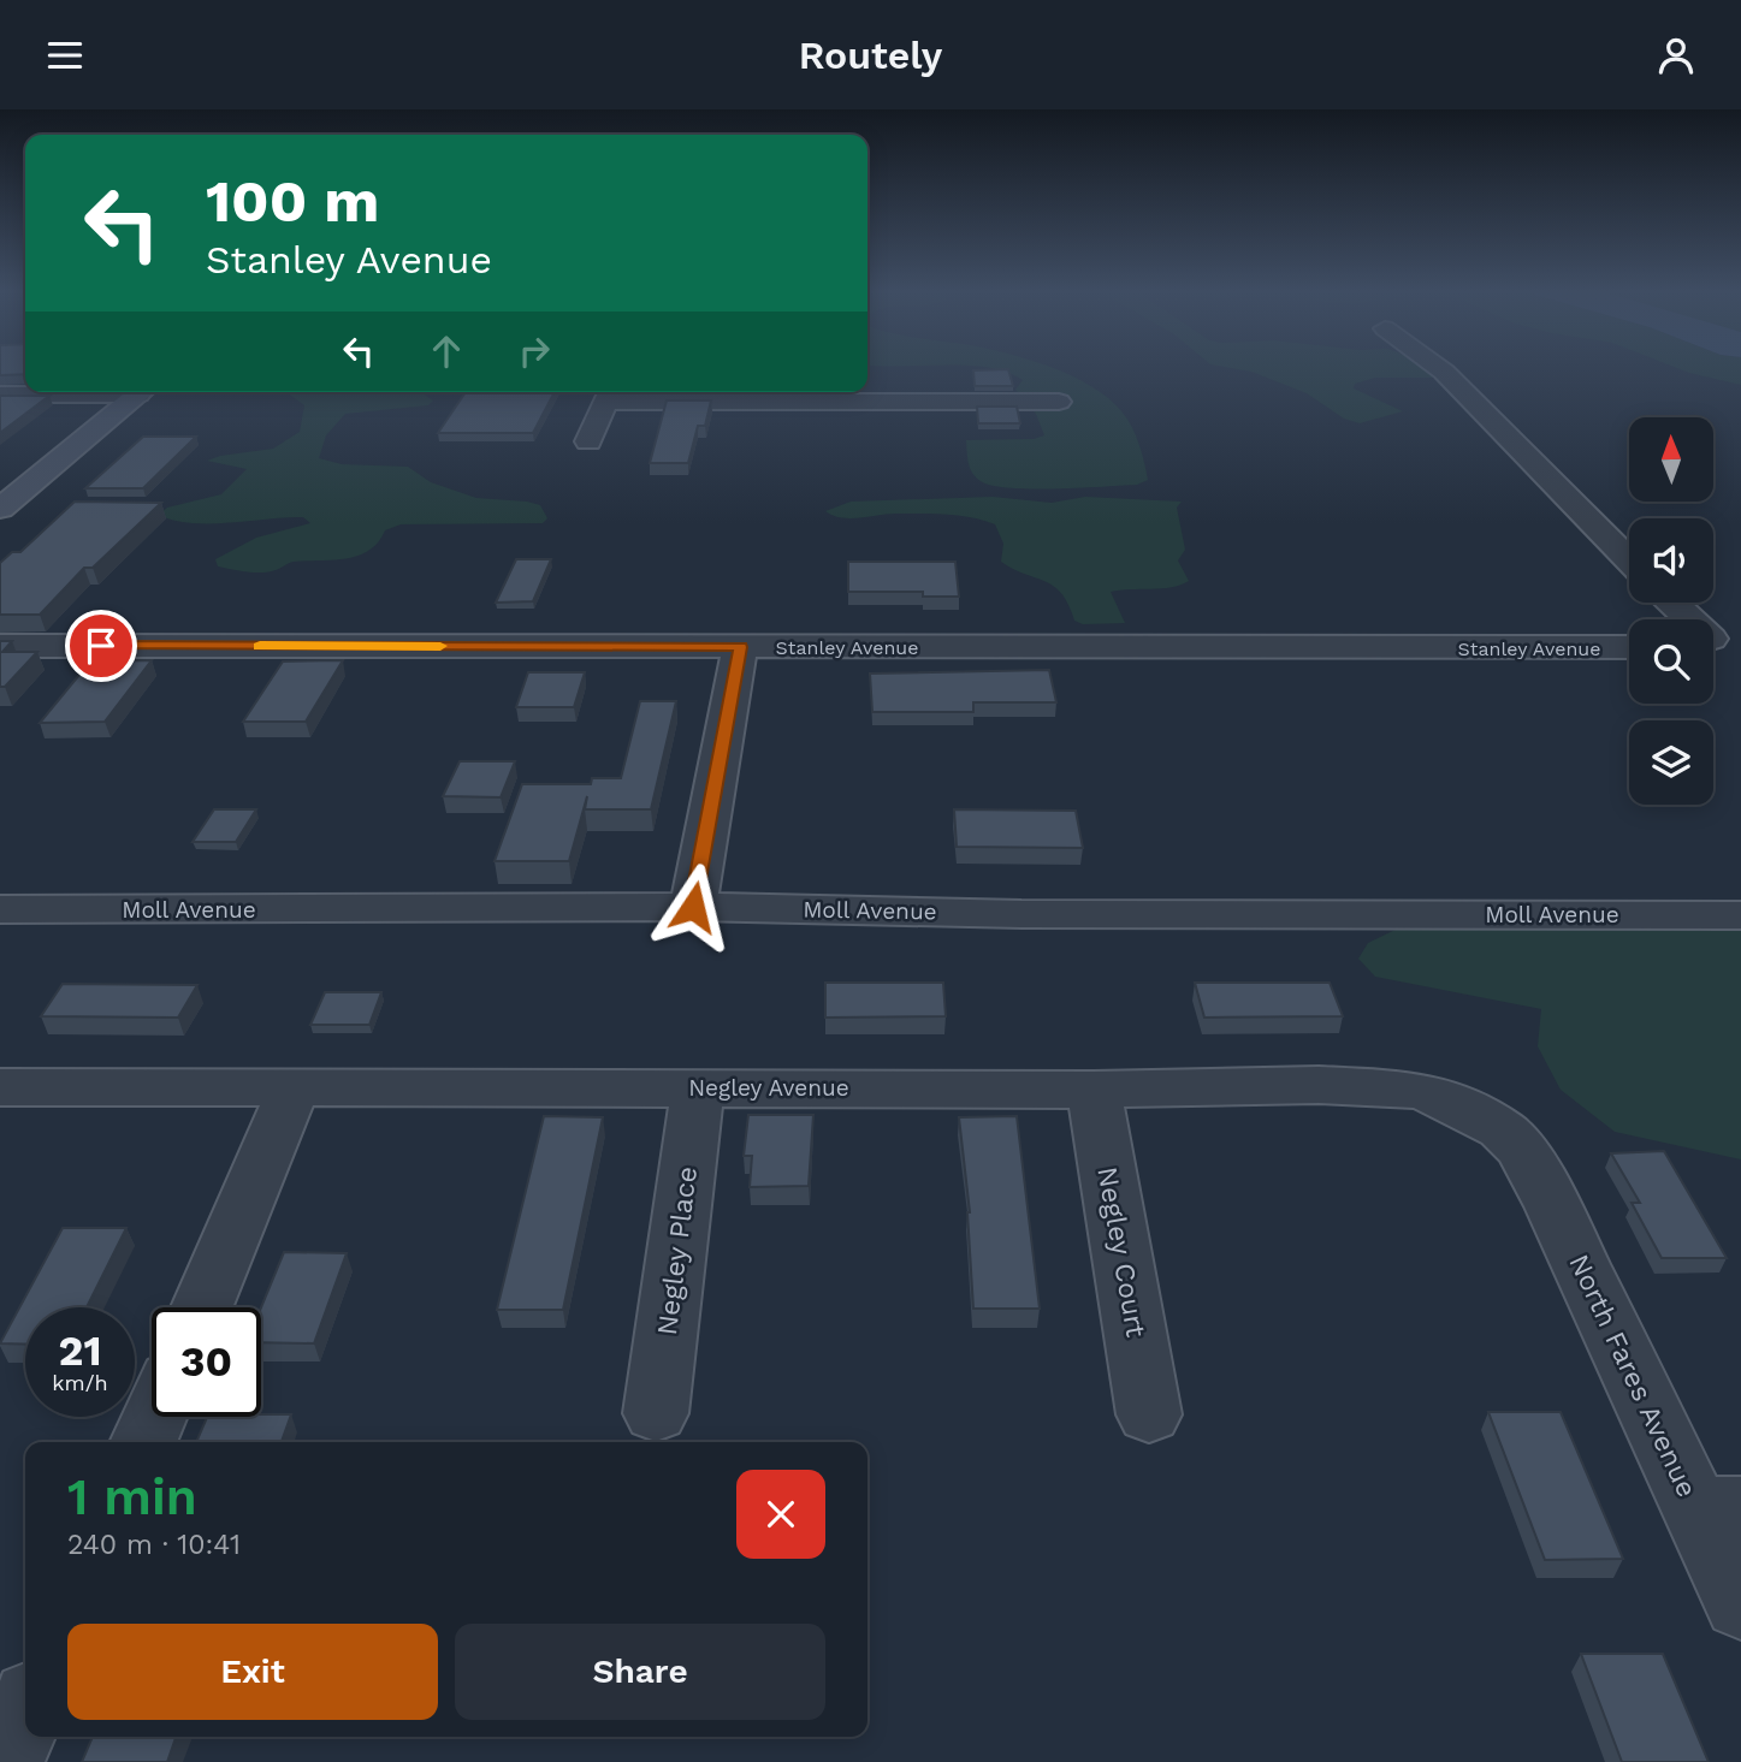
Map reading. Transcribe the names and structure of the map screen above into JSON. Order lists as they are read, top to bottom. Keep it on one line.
{"streets":{"street":["Stanley Avenue","Moll Avenue","Negley Avenue","Negley Place","Negley Court","North Fares Avenue"]},"crossings":[["Negley Avenue","Negley Place"],["Negley Avenue","Negley Court"],["Negley Avenue","North Fares Avenue"]],"north":"top","page":{"header":"Routely","turn":["100 m","Stanley Avenue"],"speed":"21 km/h","limit":"30","heading":["1 min","240 m · 10:41"],"buttons":["Exit","Share"]}}
